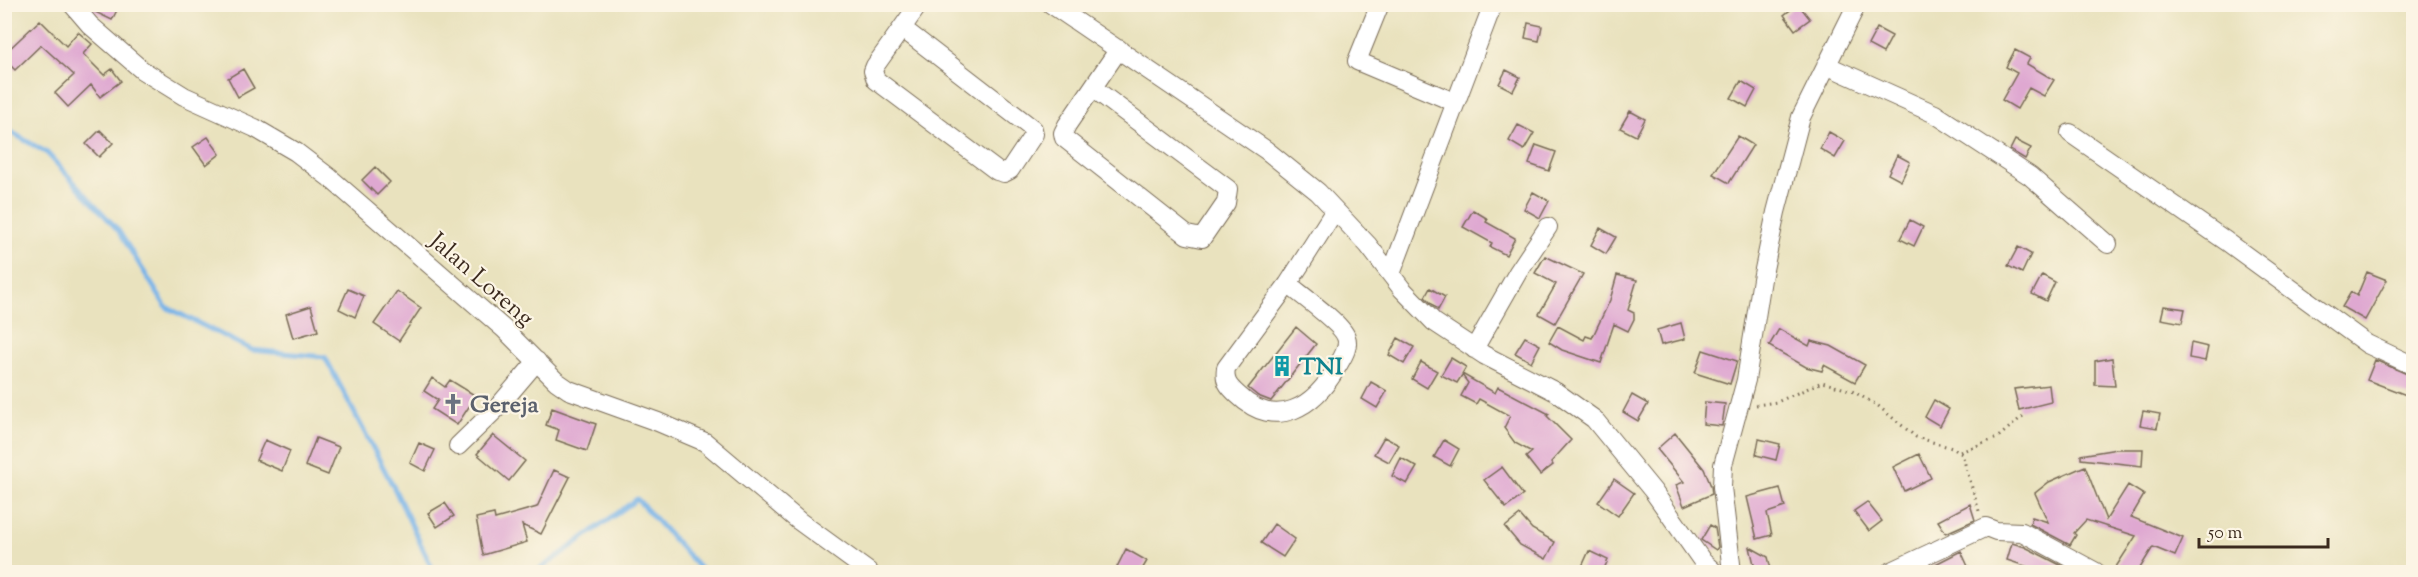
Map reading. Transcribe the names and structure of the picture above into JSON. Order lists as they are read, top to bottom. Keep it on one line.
{"streets":{"street":["Jalan Loreng"]},"places":{"building":["TNI"],"church":["Gereja"]},"scale_bar":"50 m"}
